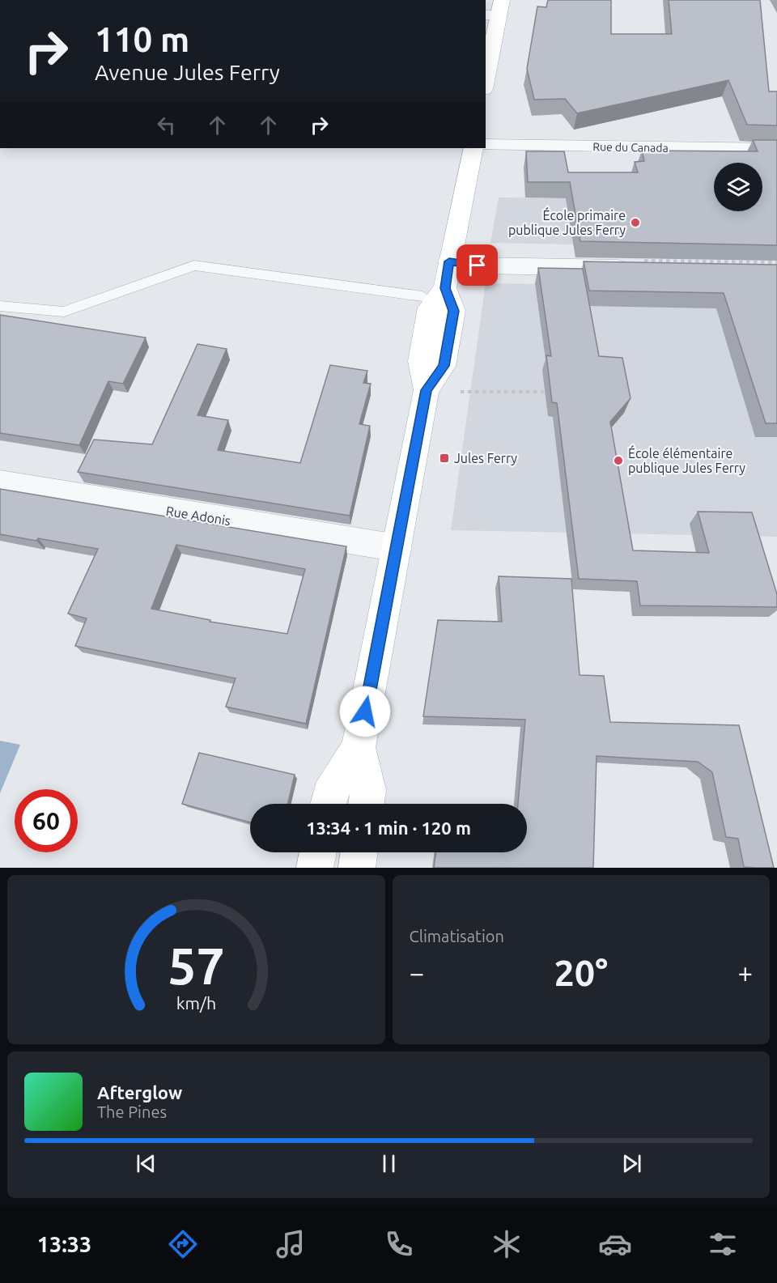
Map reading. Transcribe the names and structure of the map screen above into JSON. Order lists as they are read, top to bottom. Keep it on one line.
{"streets":{"street":["Rue du Canada","Rue Adonis"]},"places":{"other":["École primaire publique Jules Ferry","École élémentaire publique Jules Ferry"],"transit":["Jules Ferry"]},"page":{"turn":["110 m","Avenue Jules Ferry"],"limit":"60","trip":"13:34 · 1 min · 120 m","tile":"Climatisation","heat":["−","20°","+"],"song":["Afterglow","The Pines"],"tabs":"13:33","gauge":["57","km/h"]}}
